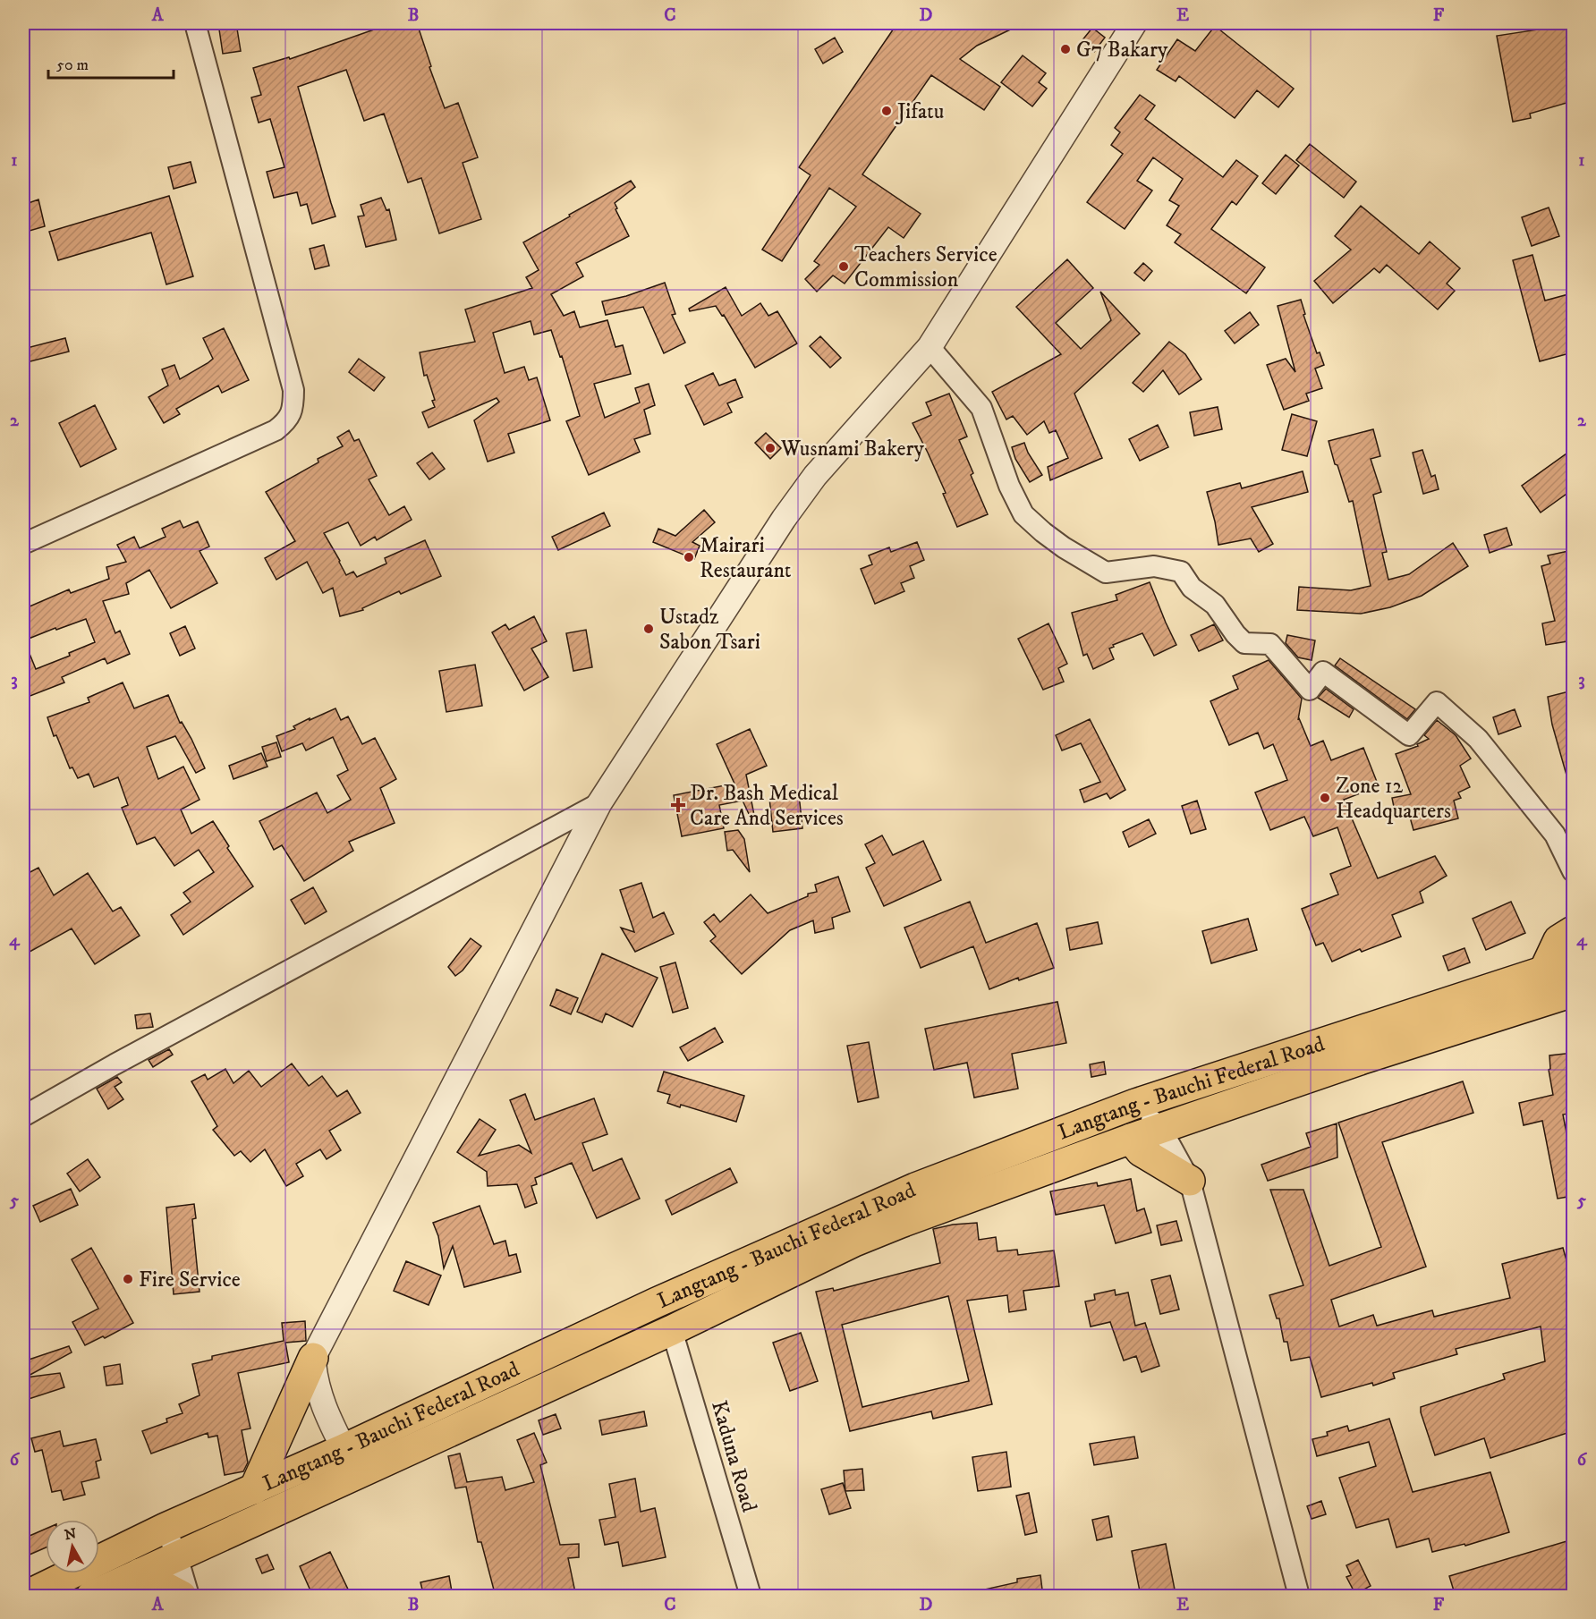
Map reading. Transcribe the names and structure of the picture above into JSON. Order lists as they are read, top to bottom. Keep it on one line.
{"streets":{"main road":["Langtang - Bauchi Federal Road"],"street":["Kaduna Road"]},"crossings":[["Langtang - Bauchi Federal Road","Kaduna Road"]],"places":{"other":["G7 Bakary","Jifatu","Teachers Service Commission","Wusnami Bakery","Mairari Restaurant","Ustadz Sabon Tsari","Zone 12 Headquarters","Fire Service"],"health":["Dr. Bash Medical Care And Services"]},"scale_bar":"50 m","north":"top","grid":{"columns":["A","B","C","D","E","F"],"rows":["1","2","3","4","5","6"]}}
